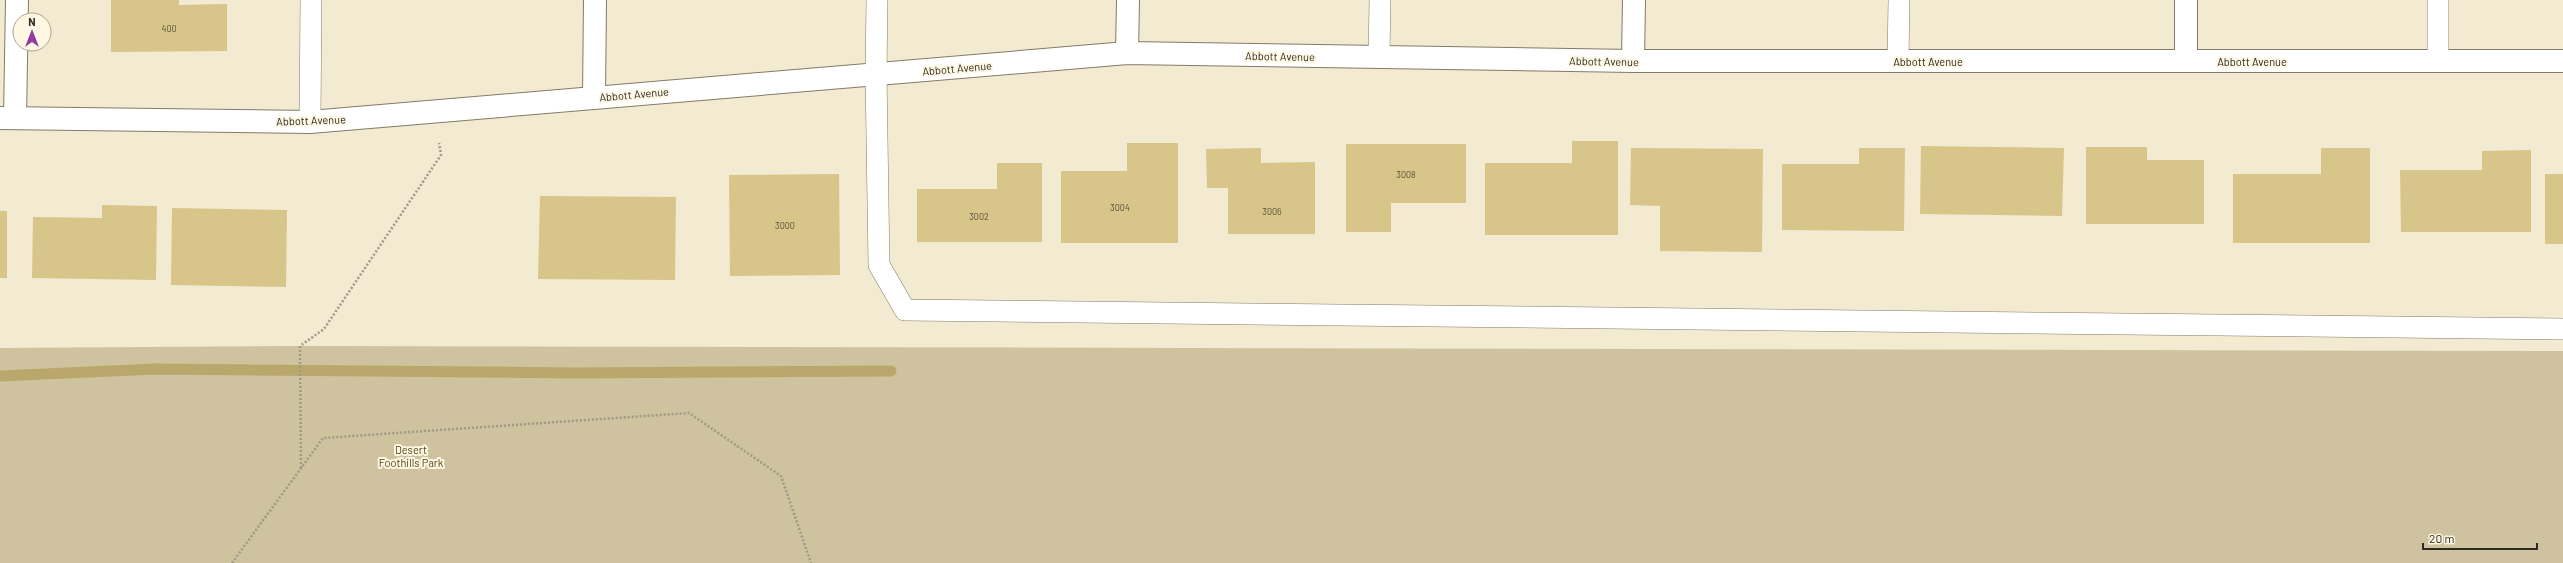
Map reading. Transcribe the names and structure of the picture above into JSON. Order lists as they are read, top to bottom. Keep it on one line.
{"streets":{"street":["Abbott Avenue"]},"parks":["Desert Foothills Park"],"house_numbers":["400","3008","3004","3006","3002","3000"],"scale_bar":"20 m","north":"top"}
